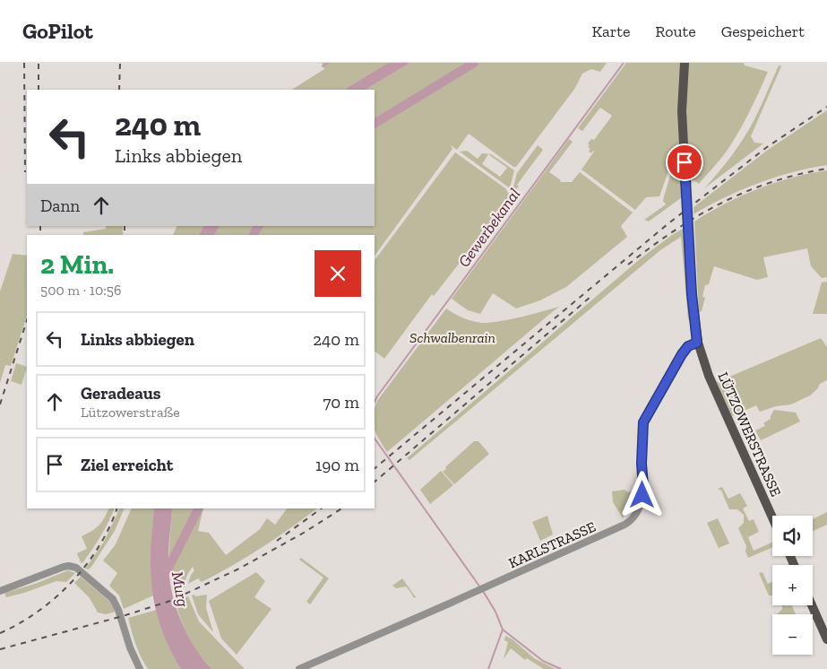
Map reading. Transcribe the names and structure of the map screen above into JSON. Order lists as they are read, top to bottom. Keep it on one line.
{"streets":{"main road":["LÜTZOWERSTRASSE"],"street":["KARLSTRASSE"]},"crossings":[["LÜTZOWERSTRASSE","KARLSTRASSE"]],"water":["Gewerbekanal","Murg"],"parks":["Schwalbenrain"],"page":{"header":"GoPilot","nav":["Karte","Route","Gespeichert"],"turn":["240 m","Links abbiegen"],"then":"Dann","heading":["2 Min.","500 m · 10:56"],"list":[{"name":"Links abbiegen","value":"240 m"},{"name":"Geradeaus","note":"Lützowerstraße","value":"70 m"},{"name":"Ziel erreicht","value":"190 m"}],"map_buttons":["+","−"]}}
